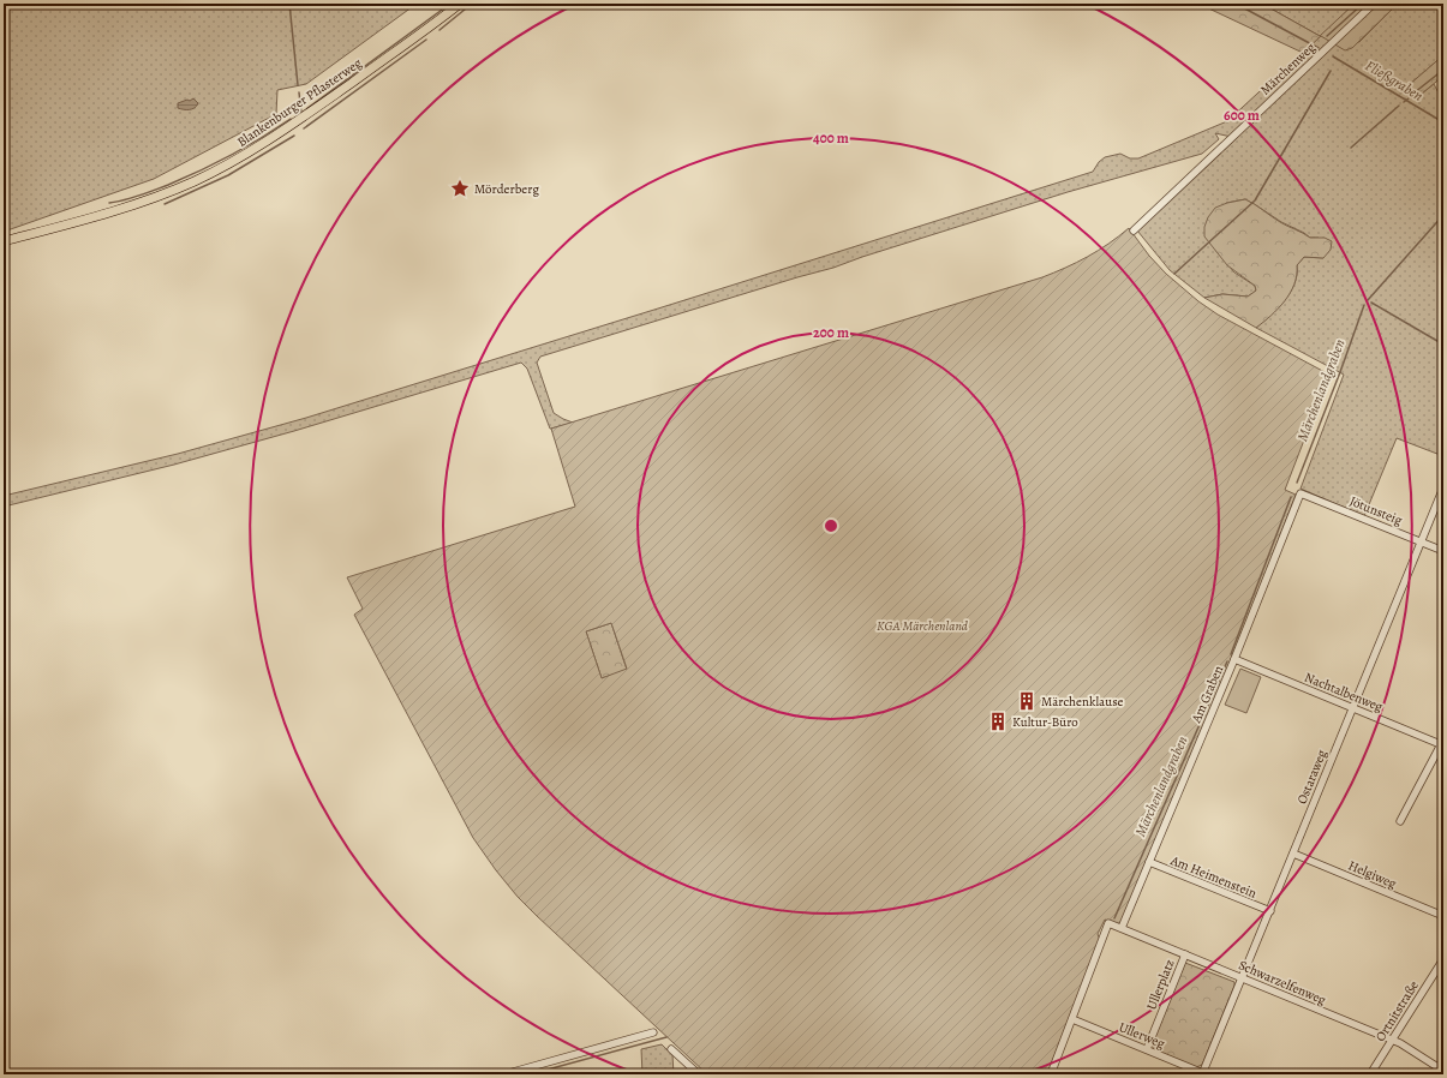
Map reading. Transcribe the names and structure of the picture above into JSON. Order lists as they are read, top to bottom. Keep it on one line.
{"streets":{"main road":["Blankenburger Pflasterweg"],"street":["Märchenweg","Jötunsteig","Nachtalbenweg","Am Graben","Ostaraweg","Helgiweg","Am Heimenstein","Schwarzelfenweg","Ullerplatz","Ortnitstraße","Ullerweg"]},"crossings":[["Jötunsteig","Am Graben"],["Jötunsteig","Ostaraweg"],["Nachtalbenweg","Am Graben"],["Nachtalbenweg","Ostaraweg"],["Am Graben","Am Heimenstein"],["Am Graben","Schwarzelfenweg"],["Ostaraweg","Helgiweg"],["Ostaraweg","Am Heimenstein"],["Ostaraweg","Schwarzelfenweg"],["Ostaraweg","Ullerweg"],["Schwarzelfenweg","Ullerplatz"],["Schwarzelfenweg","Ortnitstraße"],["Schwarzelfenweg","Ullerweg"],["Ullerplatz","Ullerweg"]],"water":["Fließgraben","Märchenlandgraben"],"parks":["KGA Märchenland"],"places":{"place":["Mörderberg"],"building":["Märchenklause","Kultur-Büro"]},"rings":["600 m","400 m","200 m"]}
